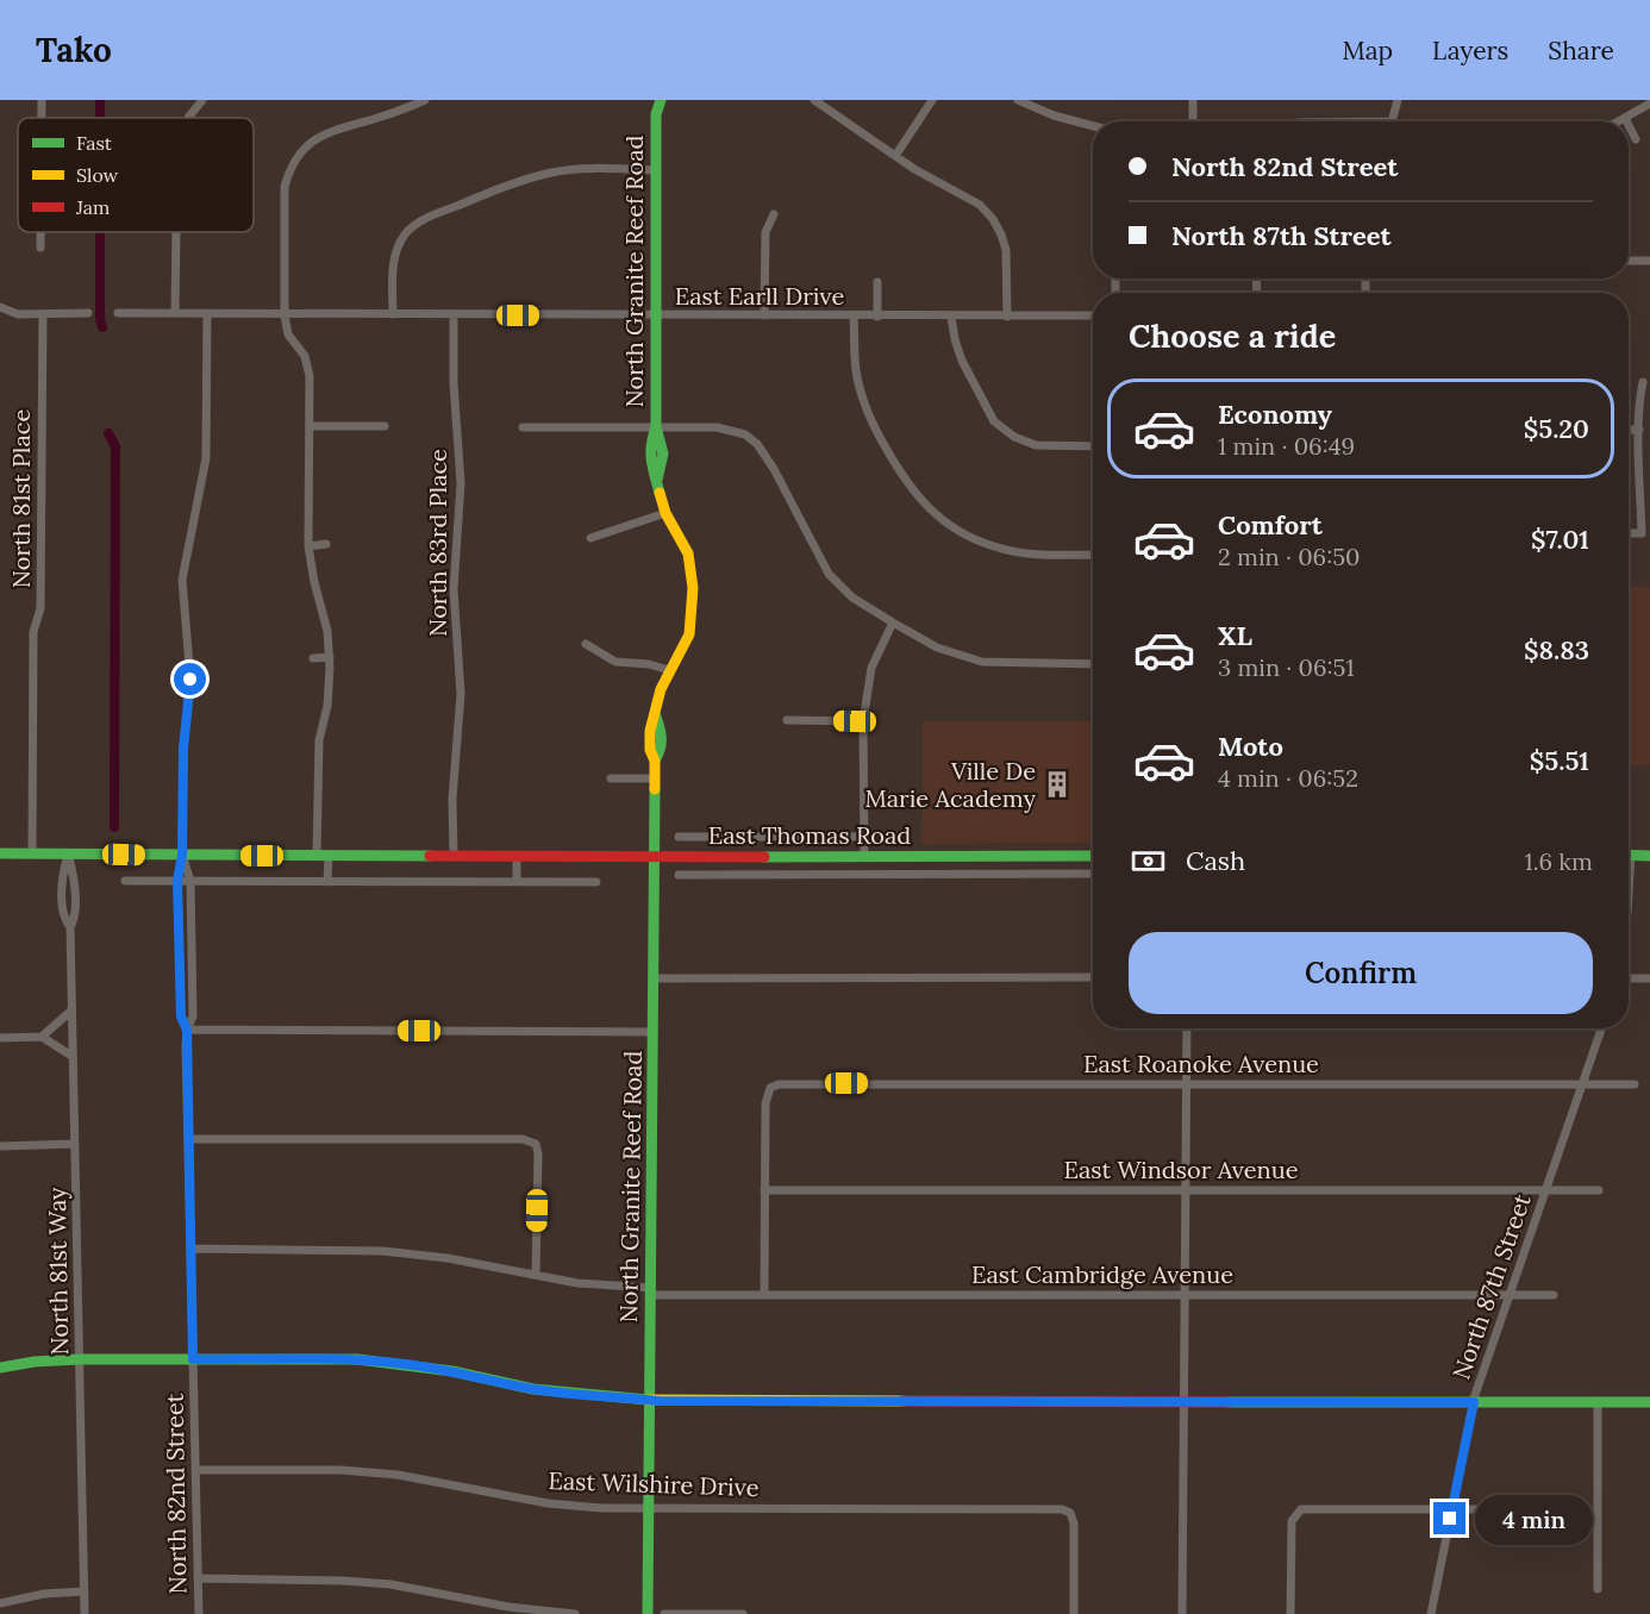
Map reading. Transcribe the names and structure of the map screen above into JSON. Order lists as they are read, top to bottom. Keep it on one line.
{"streets":{"street":["North Granite Reef Road","East Earll Drive","North 81st Place","North 83rd Place","East Thomas Road","East Roanoke Avenue","East Windsor Avenue","North 81st Way","East Cambridge Avenue","North 87th Street","East Wilshire Drive","North 82nd Street"]},"crossings":[["North Granite Reef Road","East Earll Drive"],["North Granite Reef Road","East Thomas Road"],["North Granite Reef Road","East Cambridge Avenue"],["North Granite Reef Road","East Wilshire Drive"],["East Earll Drive","North 83rd Place"],["East Earll Drive","North 82nd Street"],["North 81st Place","East Thomas Road"],["North 83rd Place","East Thomas Road"],["East Thomas Road","North 81st Way"],["East Thomas Road","North 82nd Street"],["East Roanoke Avenue","East Windsor Avenue"],["East Roanoke Avenue","North 87th Street"],["East Windsor Avenue","North 87th Street"],["East Cambridge Avenue","North 87th Street"],["East Cambridge Avenue","North 82nd Street"],["East Wilshire Drive","North 82nd Street"]],"places":{"building":["Ville De Marie Academy"]},"legend":["Fast","Slow","Jam"],"page":{"header":"Tako","nav":["Map","Layers","Share"],"banner":["North 82nd Street","North 87th Street"],"heading":"Choose a ride","list":[{"name":"Economy","note":"1 min · 06:49","value":"$5.20"},{"name":"Comfort","note":"2 min · 06:50","value":"$7.01"},{"name":"XL","note":"3 min · 06:51","value":"$8.83"},{"name":"Moto","note":"4 min · 06:52","value":"$5.51"}],"pay":["Cash","1.6 km"],"buttons":"Confirm","bubble":"4 min"}}
